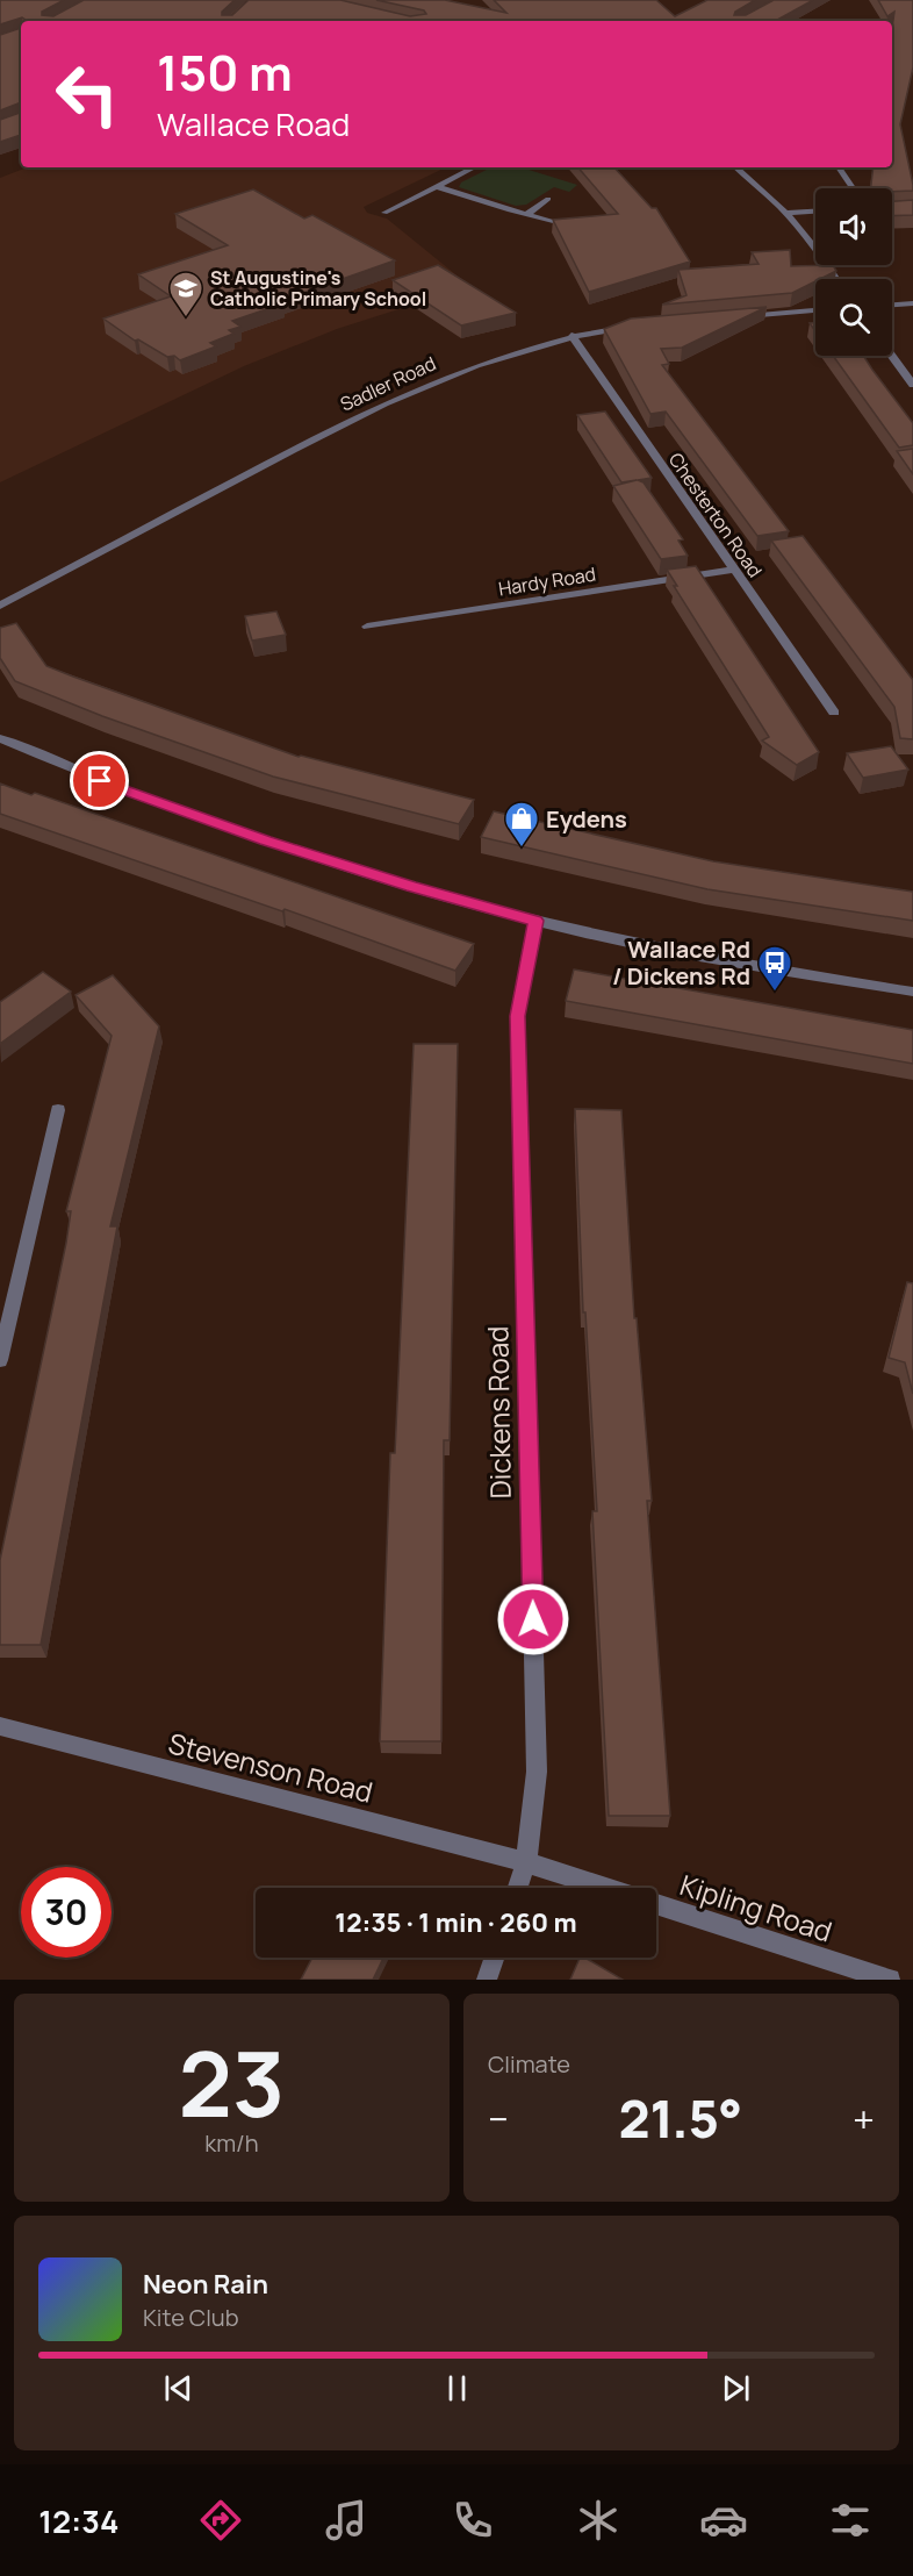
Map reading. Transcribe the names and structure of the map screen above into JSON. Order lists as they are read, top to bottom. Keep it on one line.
{"streets":{"street":["Sadler Road","Chesterton Road","Hardy Road","Dickens Road","Stevenson Road","Kipling Road"]},"crossings":[["Sadler Road","Chesterton Road"],["Chesterton Road","Hardy Road"],["Dickens Road","Stevenson Road"],["Dickens Road","Kipling Road"],["Stevenson Road","Kipling Road"]],"places":{"school or university":["St Augustine's Catholic Primary School"],"shop":["Eydens"],"bus stop":["Wallace Rd / Dickens Rd"]},"page":{"turn":["150 m","Wallace Road"],"limit":"30","trip":"12:35 · 1 min · 260 m","tile":[["23","km/h"],"Climate"],"heat":["−","21.5°","+"],"song":["Neon Rain","Kite Club"],"tabs":"12:34"}}
